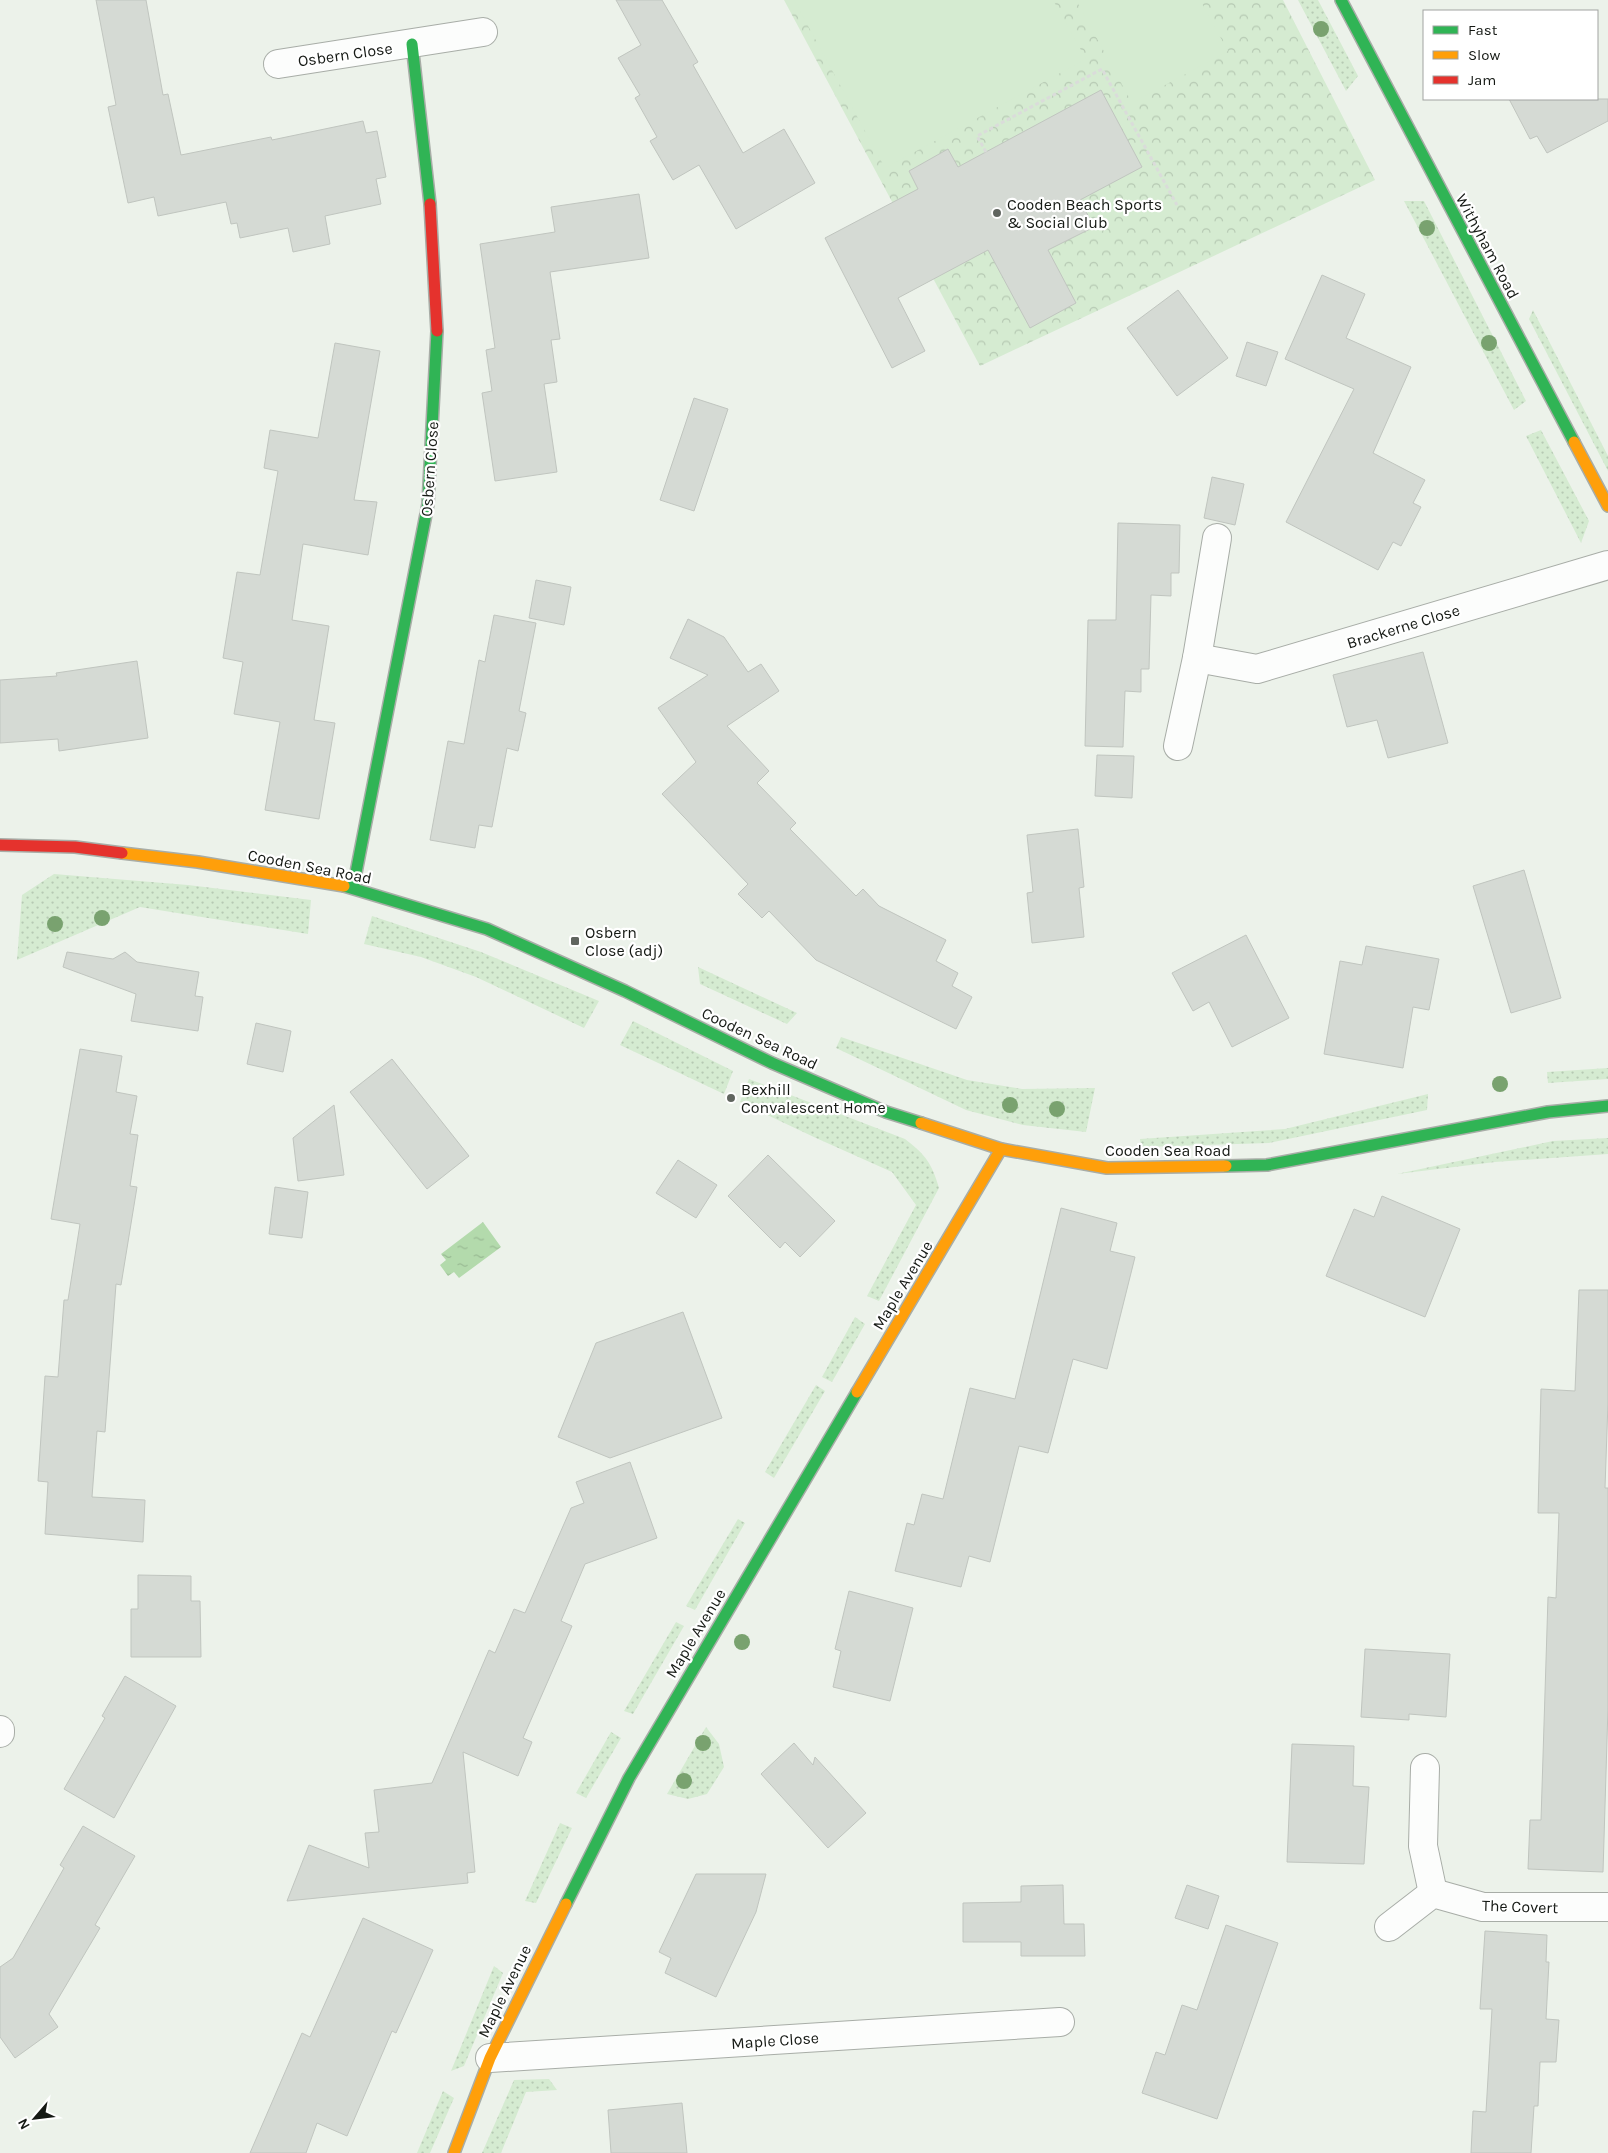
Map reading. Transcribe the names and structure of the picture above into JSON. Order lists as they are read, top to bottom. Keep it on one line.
{"streets":{"street":["Osbern Close","Withyham Road","Brackerne Close","Cooden Sea Road","Maple Avenue","The Covert","Maple Close"]},"crossings":[["Osbern Close","Cooden Sea Road"],["Cooden Sea Road","Maple Avenue"],["Maple Avenue","Maple Close"]],"places":{"other":["Cooden Beach Sports & Social Club","Bexhill Convalescent Home"],"transit":["Osbern Close (adj)"]},"legend":["Fast","Slow","Jam"],"north":"bottom left"}
